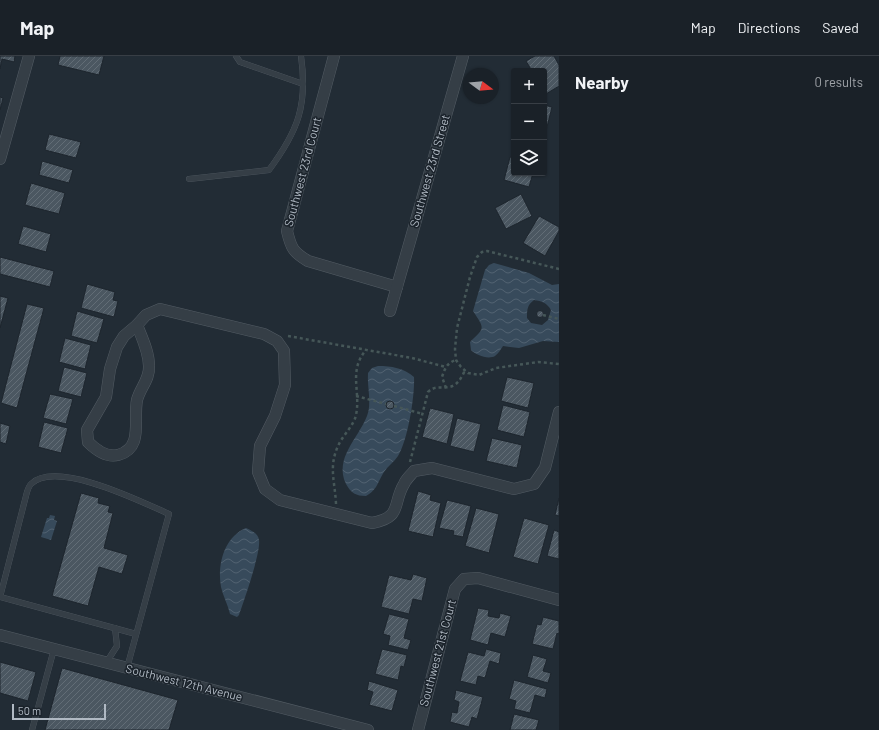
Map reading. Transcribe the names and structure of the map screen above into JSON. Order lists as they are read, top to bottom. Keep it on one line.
{"streets":{"street":["Southwest 23rd Street","Southwest 23rd Court","Southwest 21st Court","Southwest 12th Avenue"]},"crossings":[["Southwest 23rd Street","Southwest 23rd Court"]],"scale_bar":"50 m","north":"right","page":{"header":"Map","nav":["Map","Directions","Saved"],"heading":["Nearby","0 results"],"map_buttons":["+","−"],"scale":"50 m"}}
